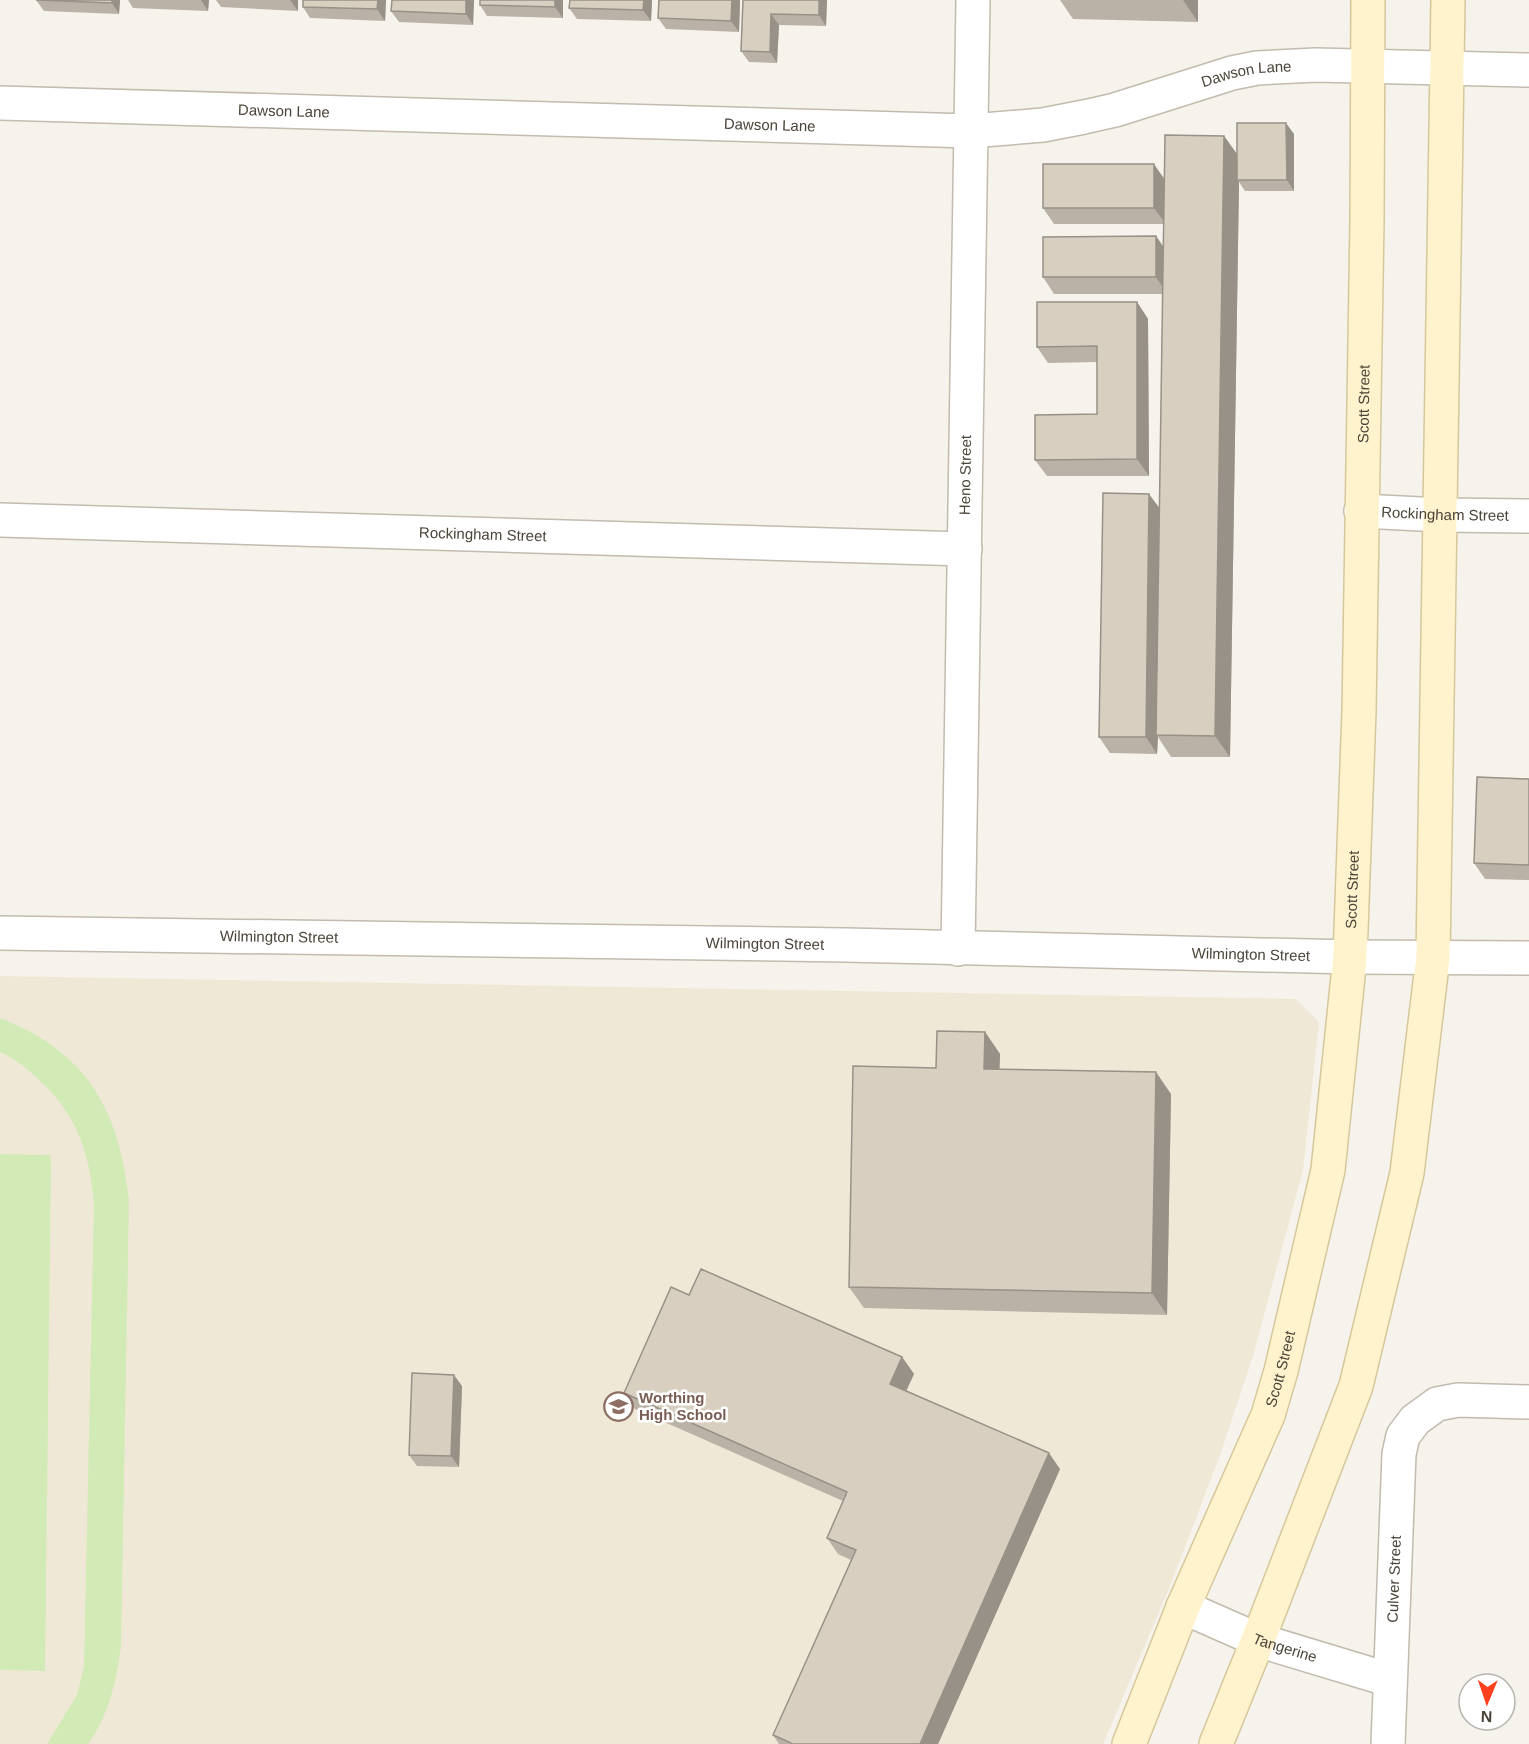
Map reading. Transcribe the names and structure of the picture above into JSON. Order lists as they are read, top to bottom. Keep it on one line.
{"streets":{"main road":["Scott Street"],"street":["Dawson Lane","Heno Street","Rockingham Street","Wilmington Street","Culver Street","Tangerine"]},"crossings":[["Dawson Lane","Scott Street"],["Dawson Lane","Heno Street"],["Scott Street","Rockingham Street"],["Scott Street","Wilmington Street"],["Scott Street","Tangerine"],["Heno Street","Rockingham Street"],["Heno Street","Wilmington Street"],["Culver Street","Tangerine"]],"places":{"school or university":["Worthing High School"]},"north":"bottom"}
